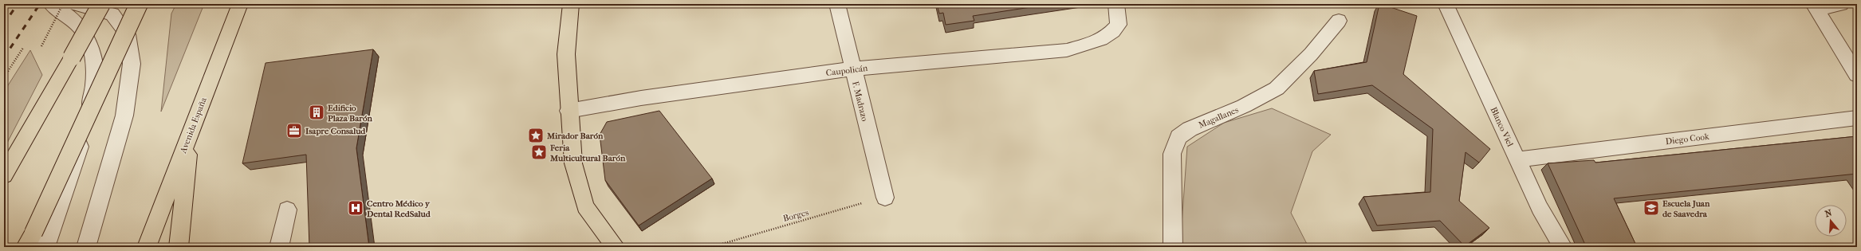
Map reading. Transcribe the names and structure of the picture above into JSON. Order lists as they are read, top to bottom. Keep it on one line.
{"streets":{"main road":["Avenida España"],"street":["Caupolicán","F. Madrazo","Magallanes","Blanco Viel","Diego Cook"],"path":["Borges"]},"crossings":[["Caupolicán","F. Madrazo"],["F. Madrazo","Borges"],["Blanco Viel","Diego Cook"]],"places":{"building":["Edificio Plaza Barón"],"office":["Isapre Consalud"],"place":["Mirador Barón","Feria Multicultural Barón"],"hospital":["Centro Médico y Dental RedSalud"],"school or university":["Escuela Juan de Saavedra"]},"north":"top"}
